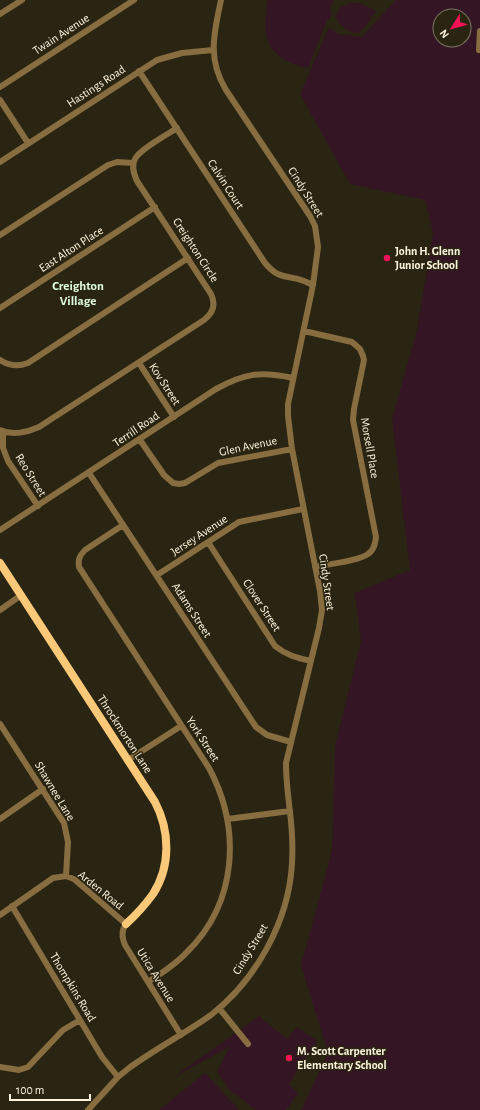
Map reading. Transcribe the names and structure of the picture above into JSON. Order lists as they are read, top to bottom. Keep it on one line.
{"streets":{"street":["Twain Avenue","Hastings Road","Calvin Court","Cindy Street","East Alton Place","Creighton Circle","Kov Street","Terrill Road","Glen Avenue","Morsell Place","Reo Street","Jersey Avenue","Clover Street","Adams Street","Throckmorton Lane","York Street","Shawnee Lane","Arden Road","Utica Avenue","Thompkins Road"]},"crossings":[["Hastings Road","Calvin Court"],["Hastings Road","Cindy Street"],["Calvin Court","Cindy Street"],["Cindy Street","Terrill Road"],["Cindy Street","Glen Avenue"],["Cindy Street","Morsell Place"],["Cindy Street","Jersey Avenue"],["Cindy Street","Clover Street"],["Cindy Street","Adams Street"],["Cindy Street","Utica Avenue"],["Cindy Street","Thompkins Road"],["East Alton Place","Creighton Circle"],["Creighton Circle","Kov Street"],["Creighton Circle","Reo Street"],["Kov Street","Terrill Road"],["Terrill Road","Glen Avenue"],["Terrill Road","Reo Street"],["Terrill Road","Adams Street"],["Jersey Avenue","Clover Street"],["Jersey Avenue","Adams Street"],["Adams Street","York Street"],["Throckmorton Lane","Arden Road"],["Throckmorton Lane","Utica Avenue"],["York Street","Utica Avenue"],["Shawnee Lane","Arden Road"],["Arden Road","Utica Avenue"],["Arden Road","Thompkins Road"]],"districts":["Creighton Village"],"places":["John H. Glenn Junior School","M. Scott Carpenter Elementary School"],"scale_bar":"100 m","north":"bottom left"}
